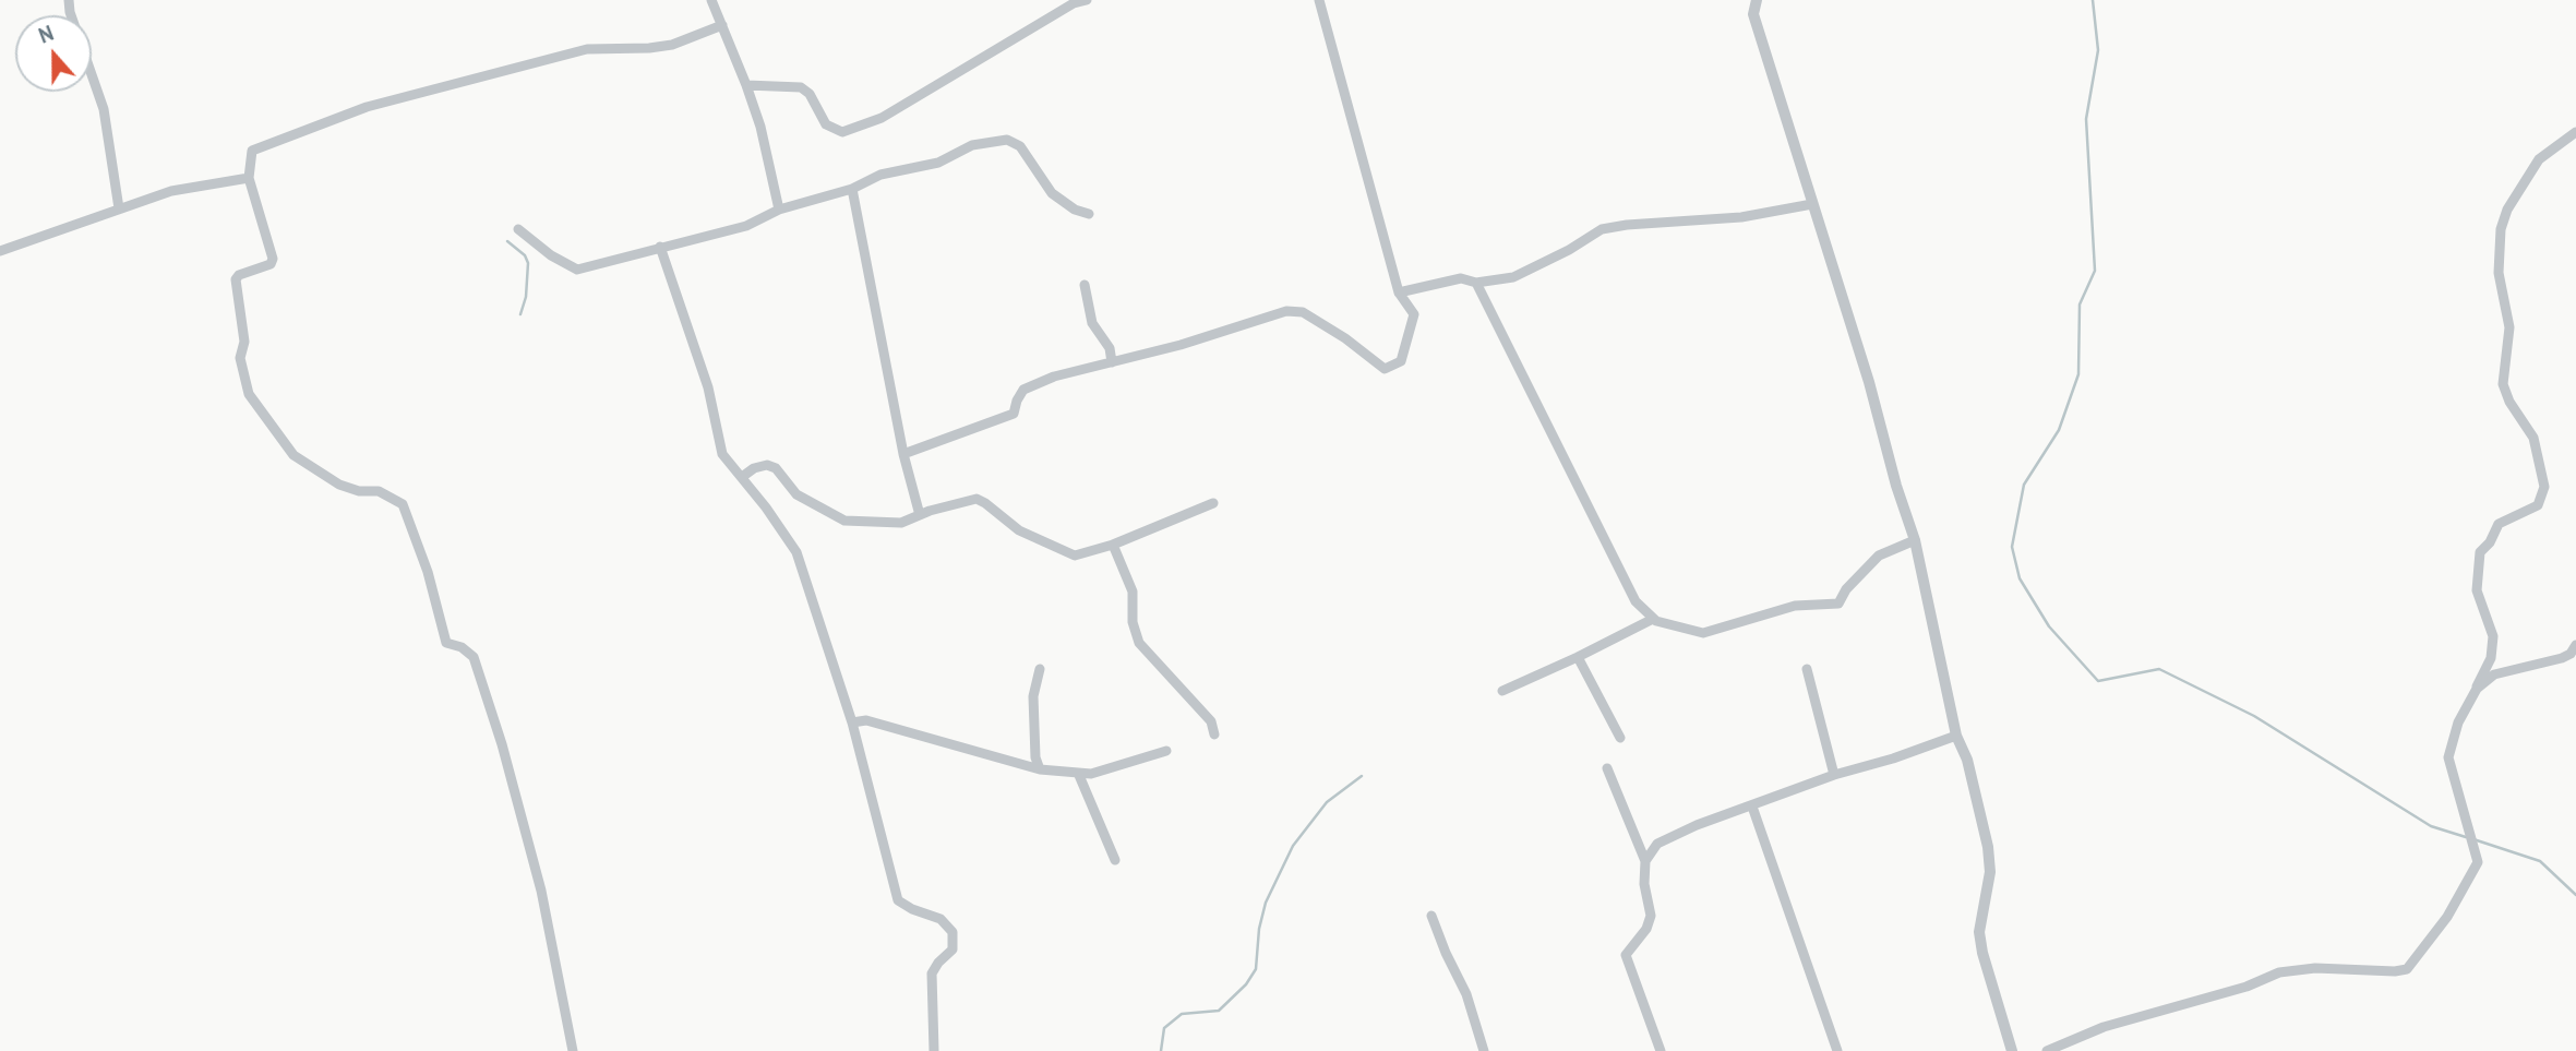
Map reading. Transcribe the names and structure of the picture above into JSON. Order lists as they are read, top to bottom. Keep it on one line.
{"north":"top"}
